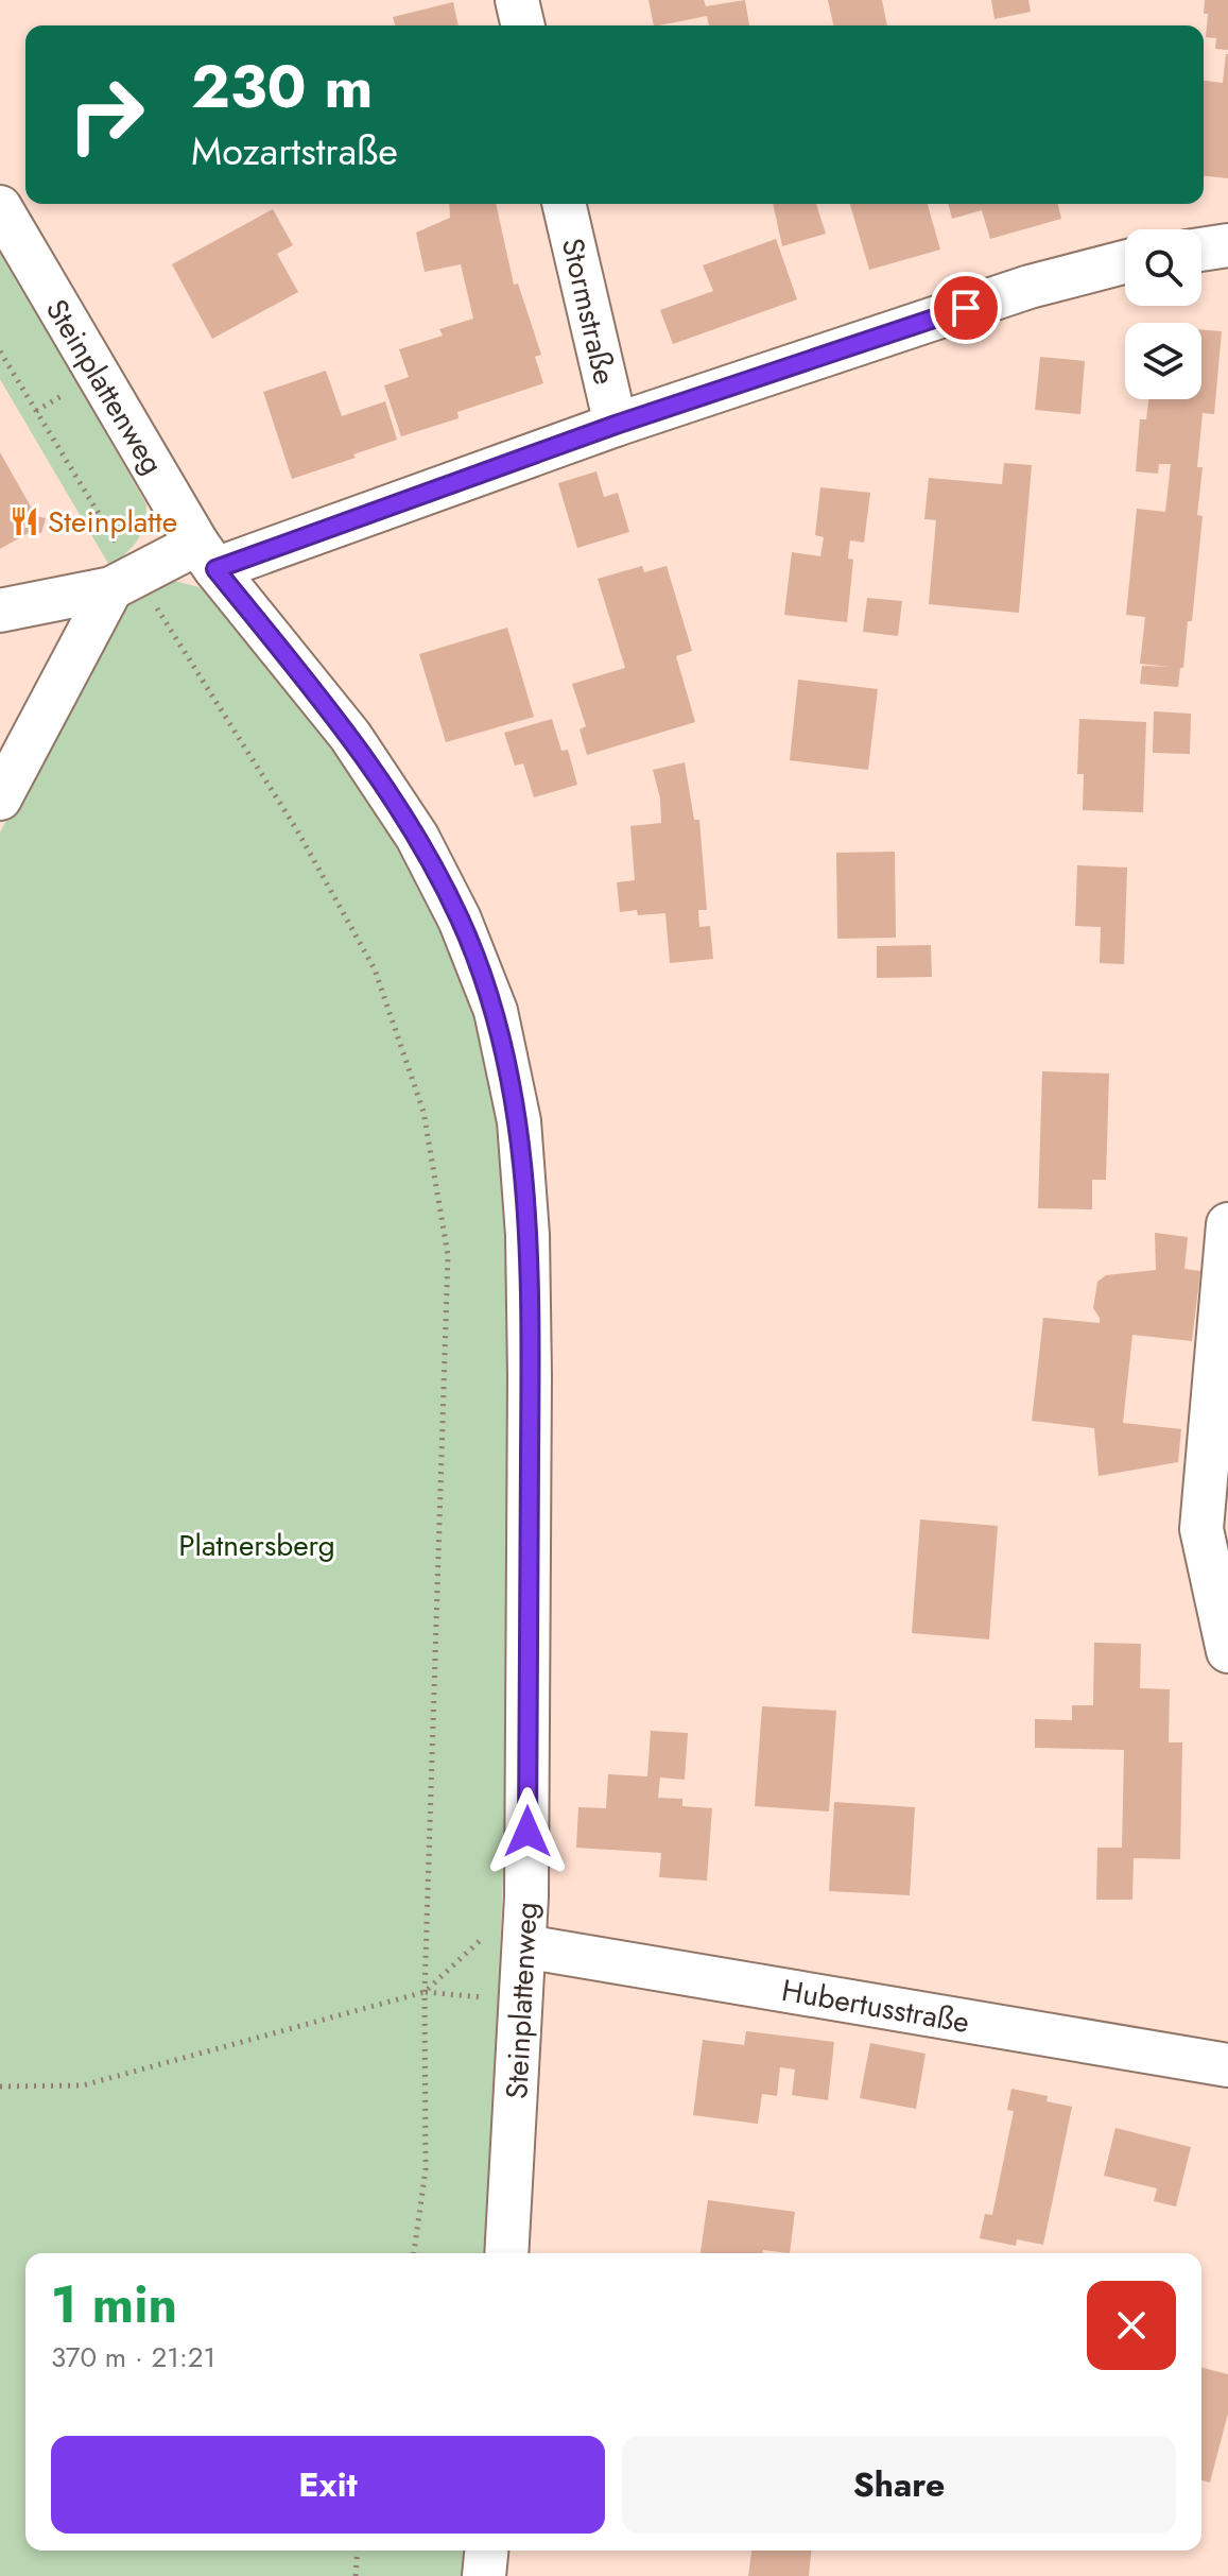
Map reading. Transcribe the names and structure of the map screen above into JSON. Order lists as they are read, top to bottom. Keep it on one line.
{"streets":{"street":["Stormstraße","Steinplattenweg","Hubertusstraße"]},"crossings":[["Steinplattenweg","Hubertusstraße"]],"parks":["Platnersberg"],"places":{"restaurant":["Steinplatte"]},"page":{"turn":["230 m","Mozartstraße"],"heading":["1 min","370 m · 21:21"],"buttons":["Exit","Share"]}}
